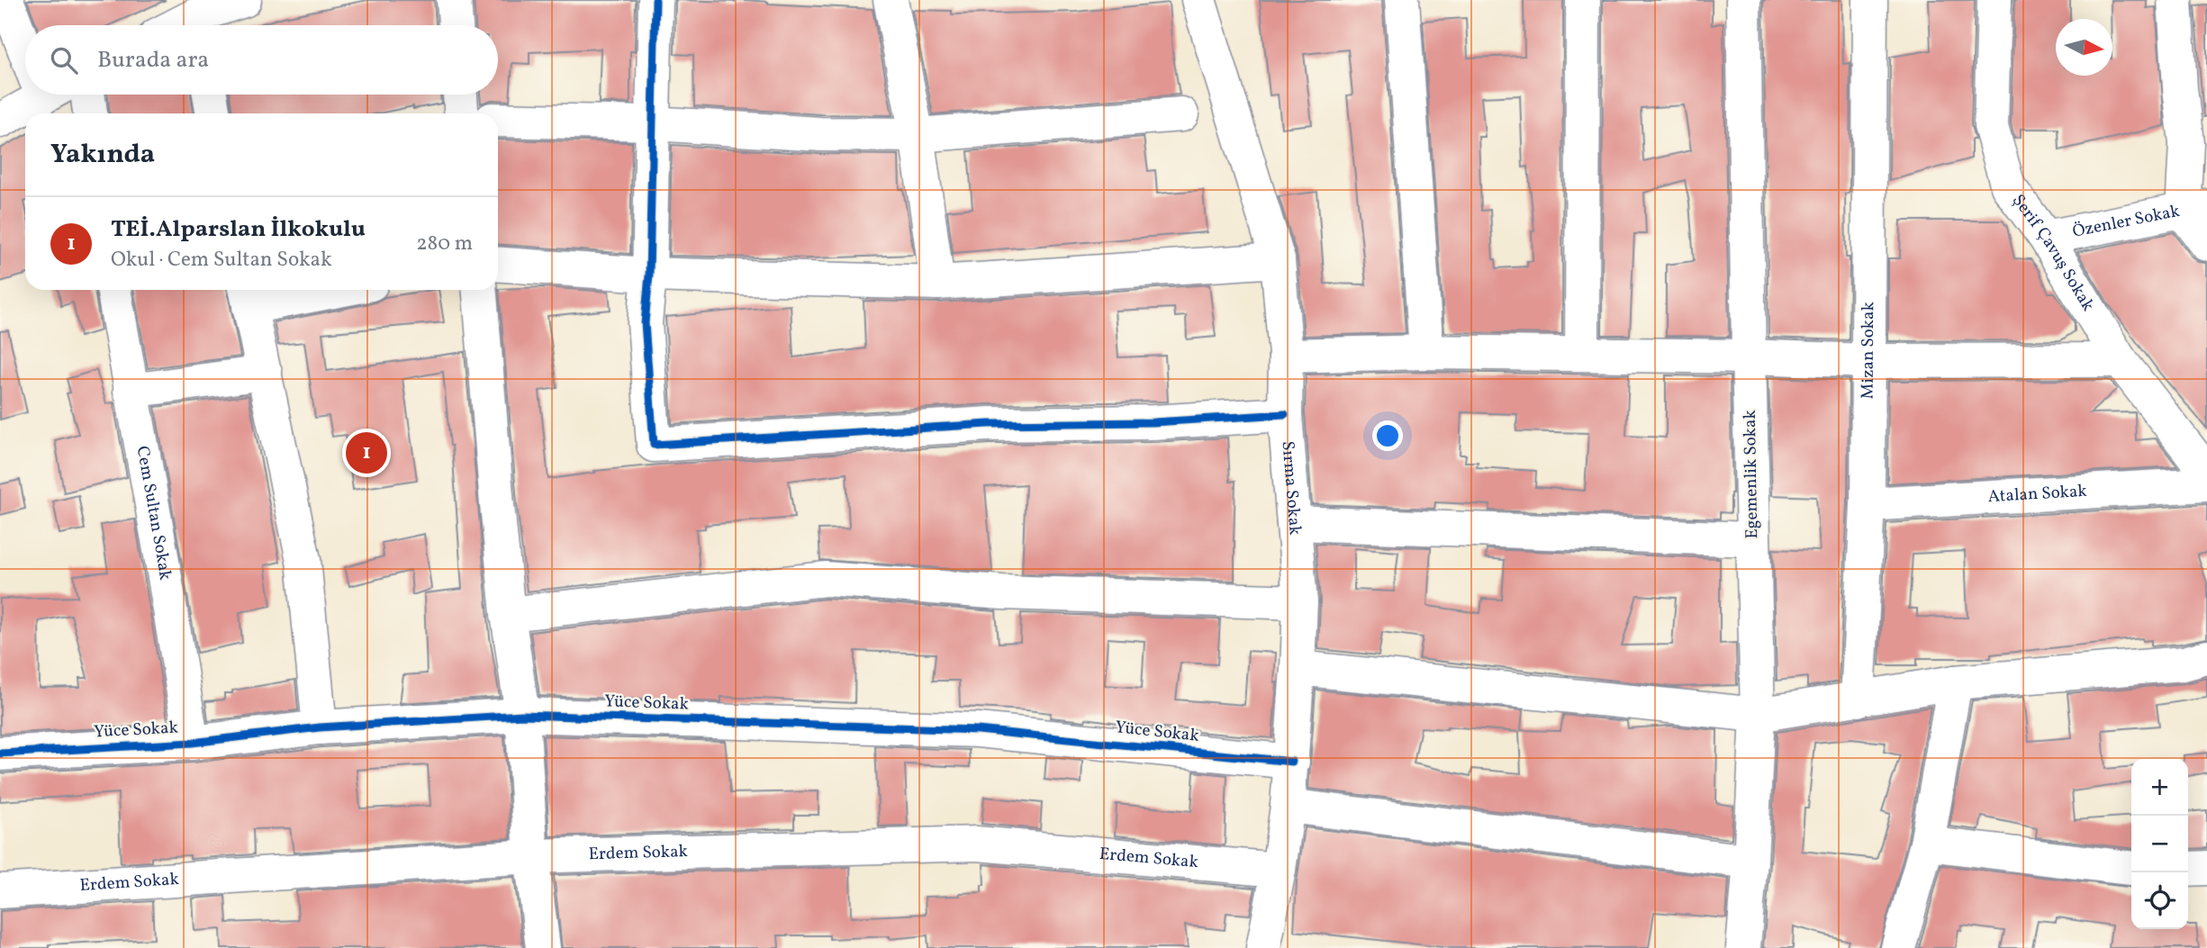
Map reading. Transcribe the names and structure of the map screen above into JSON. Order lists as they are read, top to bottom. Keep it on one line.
{"streets":{"street":["Özenler Sokak","Şerif Çavuş Sokak","Mizan Sokak","Egemenlik Sokak","Sırma Sokak","Atalan Sokak","Cem Sultan Sokak","Yüce Sokak","Erdem Sokak"]},"crossings":[["Özenler Sokak","Şerif Çavuş Sokak"],["Mizan Sokak","Atalan Sokak"],["Sırma Sokak","Yüce Sokak"],["Sırma Sokak","Erdem Sokak"],["Cem Sultan Sokak","Yüce Sokak"]],"north":"right","page":{"search":"Burada ara","heading":"Yakında","list":[{"mark":"1","name":"TEİ.Alparslan İlkokulu","note":"Okul · Cem Sultan Sokak","value":"280 m"}],"pins":"1","map_buttons":["+","−"]}}
